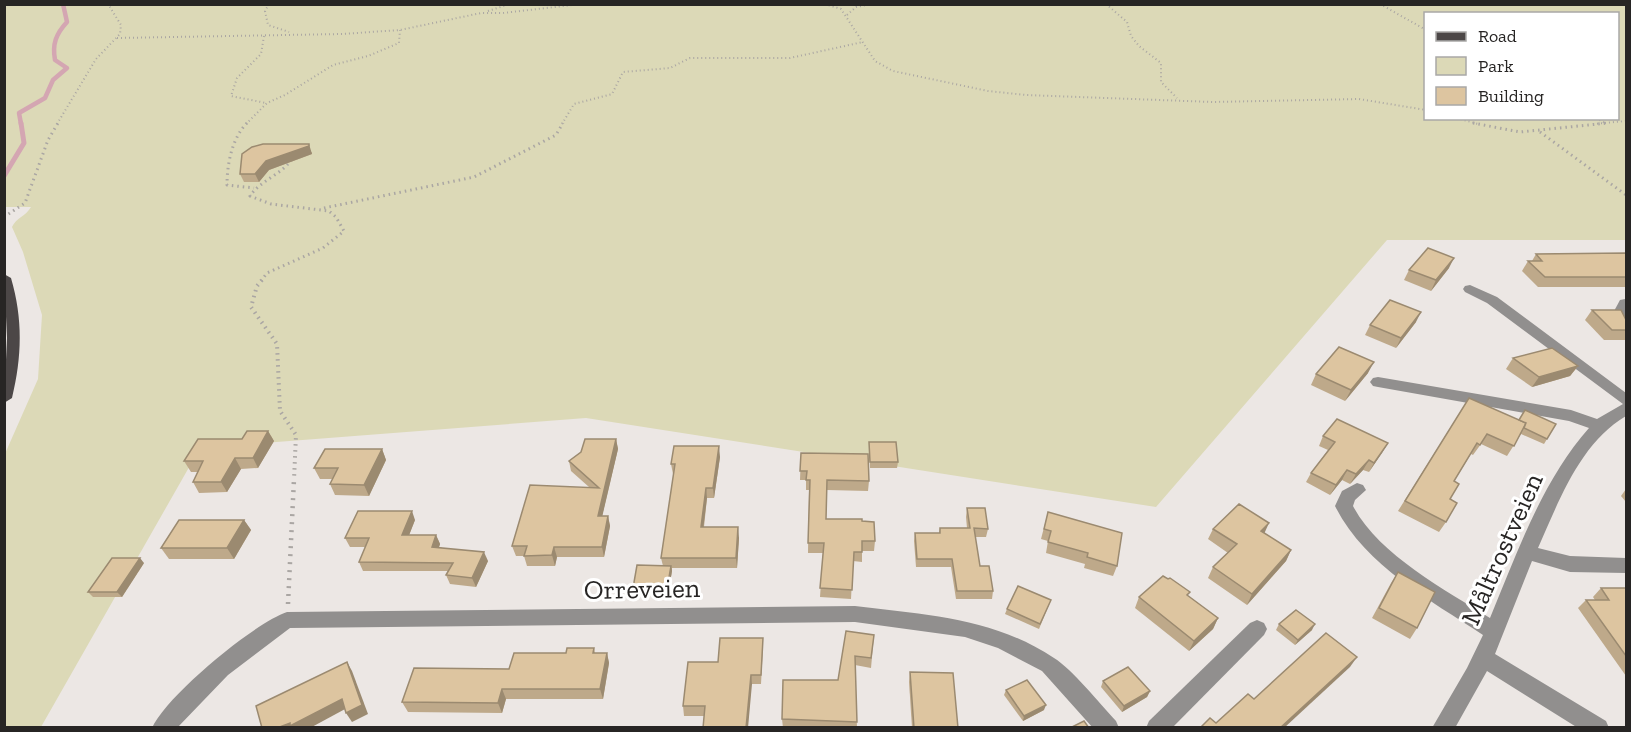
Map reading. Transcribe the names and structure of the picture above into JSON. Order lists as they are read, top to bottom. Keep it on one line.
{"streets":{"street":["Måltrostveien","Orreveien"]},"legend":["Road","Park","Building"]}
